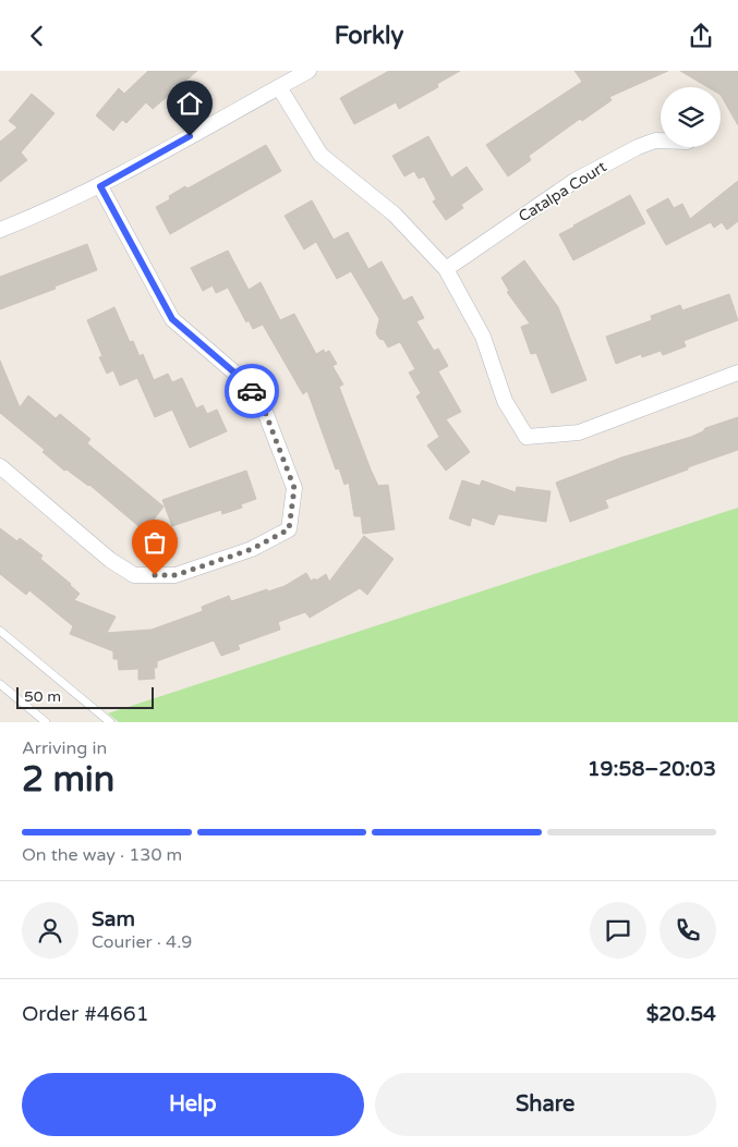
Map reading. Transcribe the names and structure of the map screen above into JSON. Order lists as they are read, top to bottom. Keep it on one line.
{"streets":{"street":["Catalpa Court"]},"scale_bar":"50 m","page":{"header":"Forkly","scale":"50 m","heading":["2 min","Arriving in","19:58–20:03"],"panel":["Sam","Courier · 4.9","Order #4661","$20.54"],"bar":"On the way · 130 m","buttons":["Help","Share"]}}
